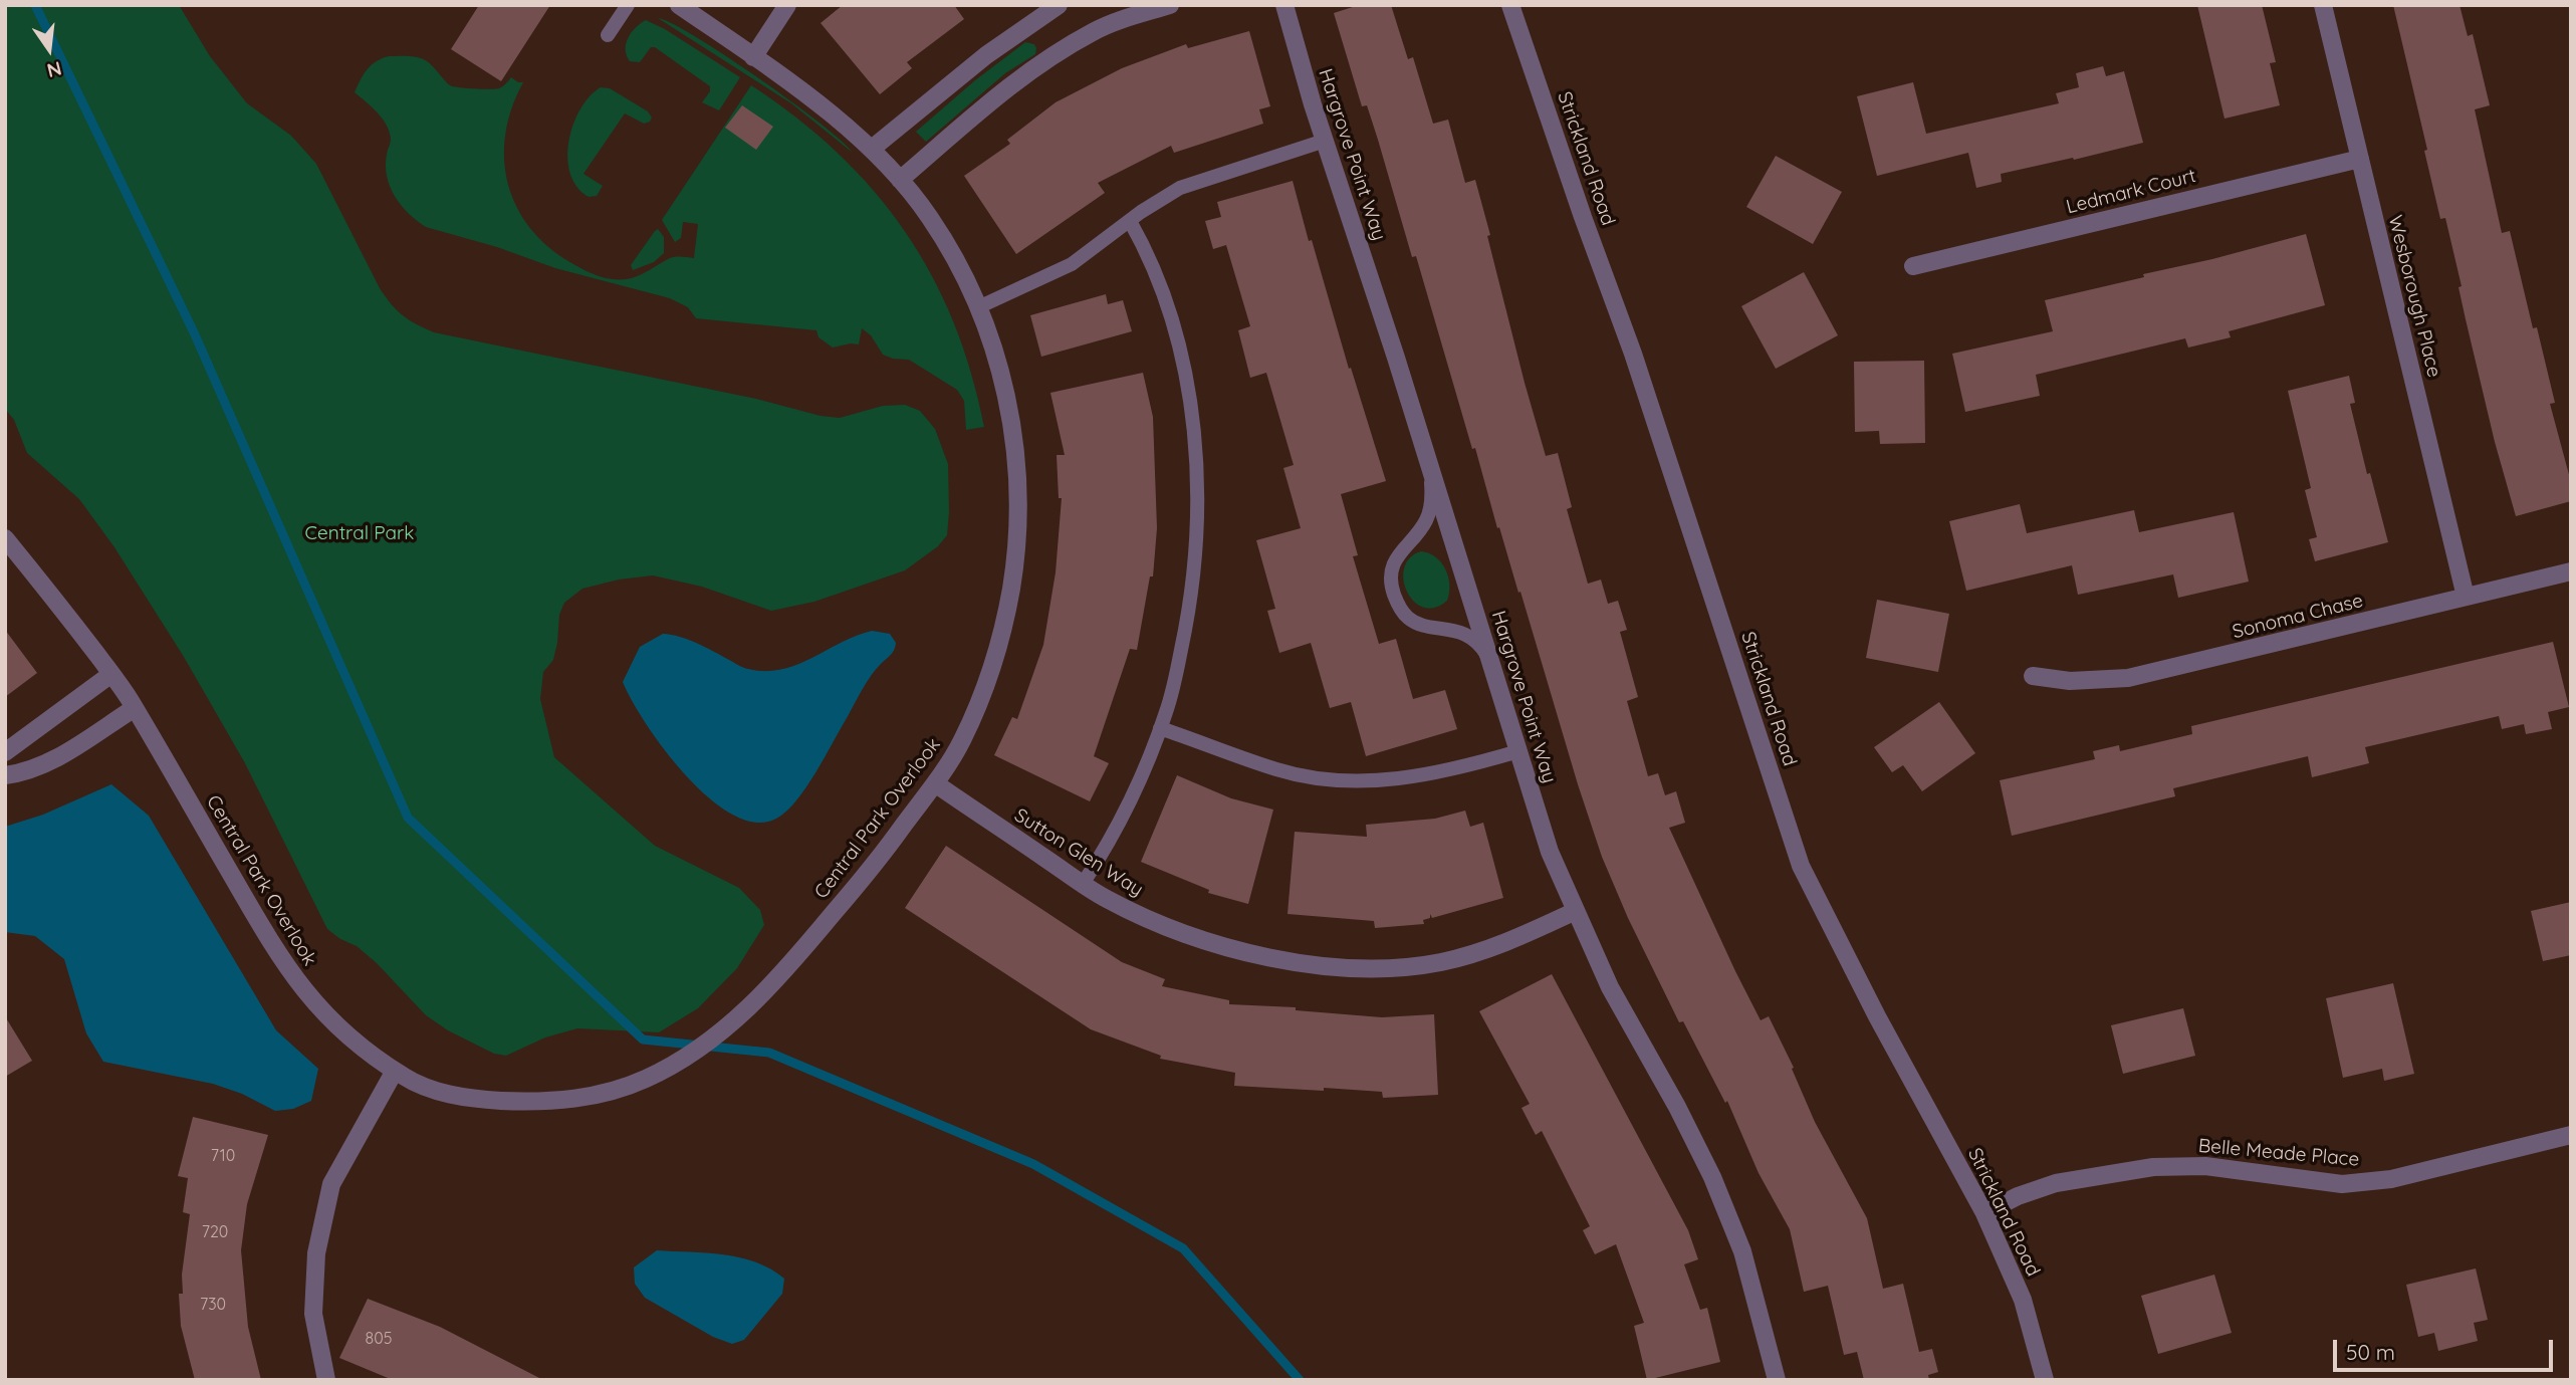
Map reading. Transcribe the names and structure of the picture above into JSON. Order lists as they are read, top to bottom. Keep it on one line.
{"streets":{"street":["Hargrove Point Way","Strickland Road","Ledmark Court","Wesborough Place","Sonoma Chase","Central Park Overlook","Sutton Glen Way","Belle Meade Place"]},"crossings":[["Hargrove Point Way","Sutton Glen Way"],["Strickland Road","Belle Meade Place"],["Ledmark Court","Wesborough Place"],["Wesborough Place","Sonoma Chase"],["Central Park Overlook","Sutton Glen Way"]],"parks":["Central Park"],"house_numbers":["710","720","730","805"],"scale_bar":"50 m","north":"bottom"}
